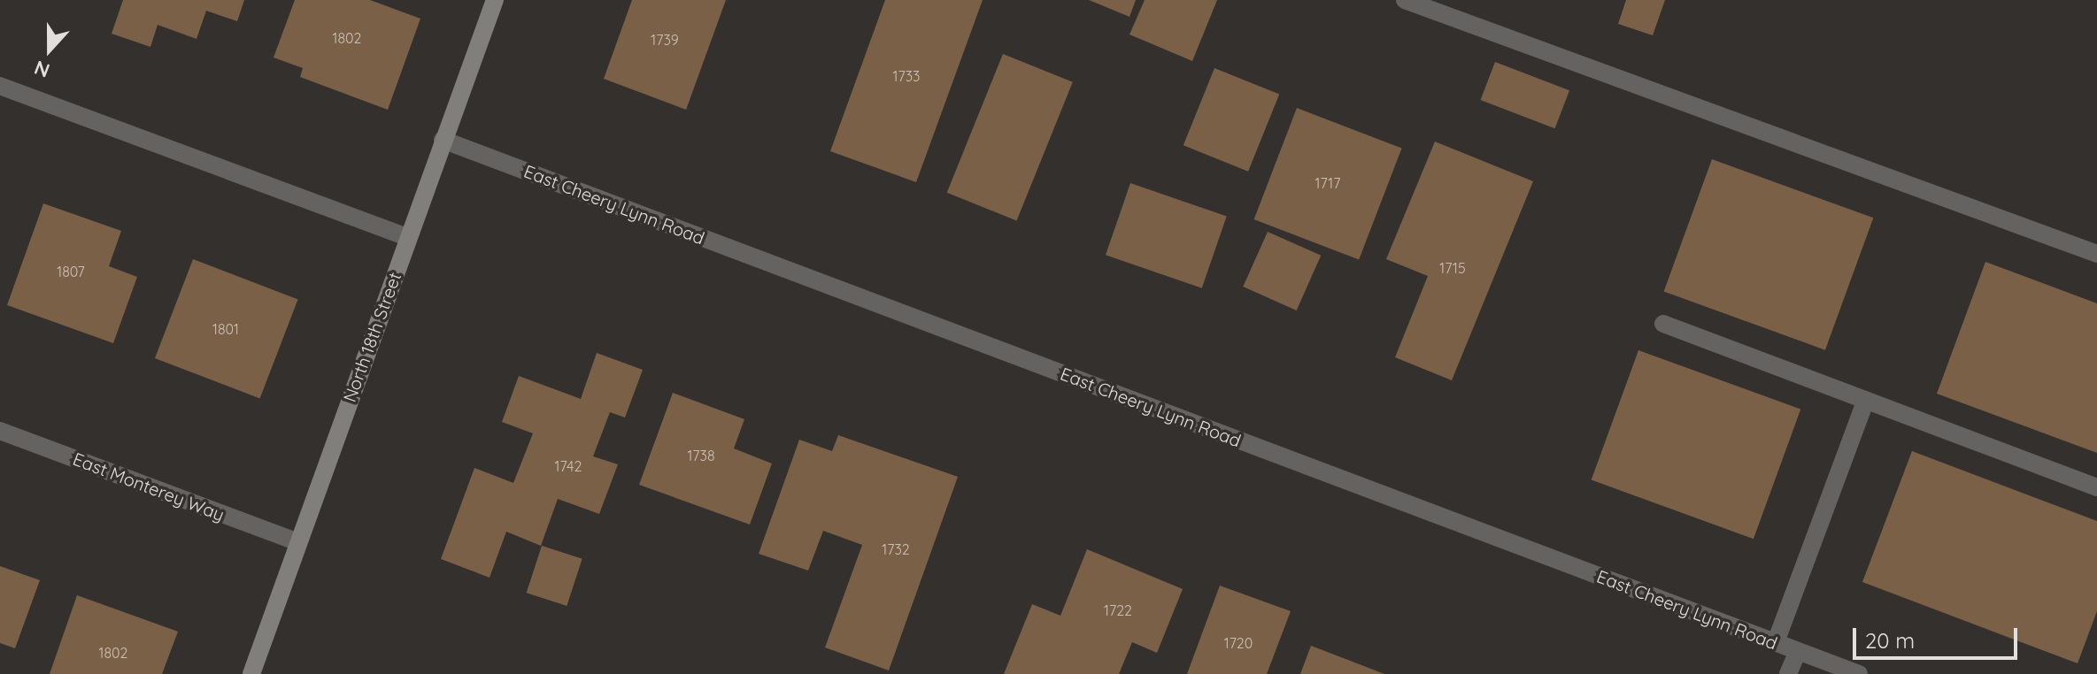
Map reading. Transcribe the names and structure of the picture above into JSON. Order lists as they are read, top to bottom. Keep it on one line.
{"streets":{"street":["East Cheery Lynn Road","North 18th Street","East Monterey Way"]},"crossings":[["East Cheery Lynn Road","North 18th Street"],["North 18th Street","East Monterey Way"]],"house_numbers":["1802","1739","1733","1717","1715","1807","1801","1738","1742","1732","1722","1720","1802"],"scale_bar":"20 m","north":"bottom"}
